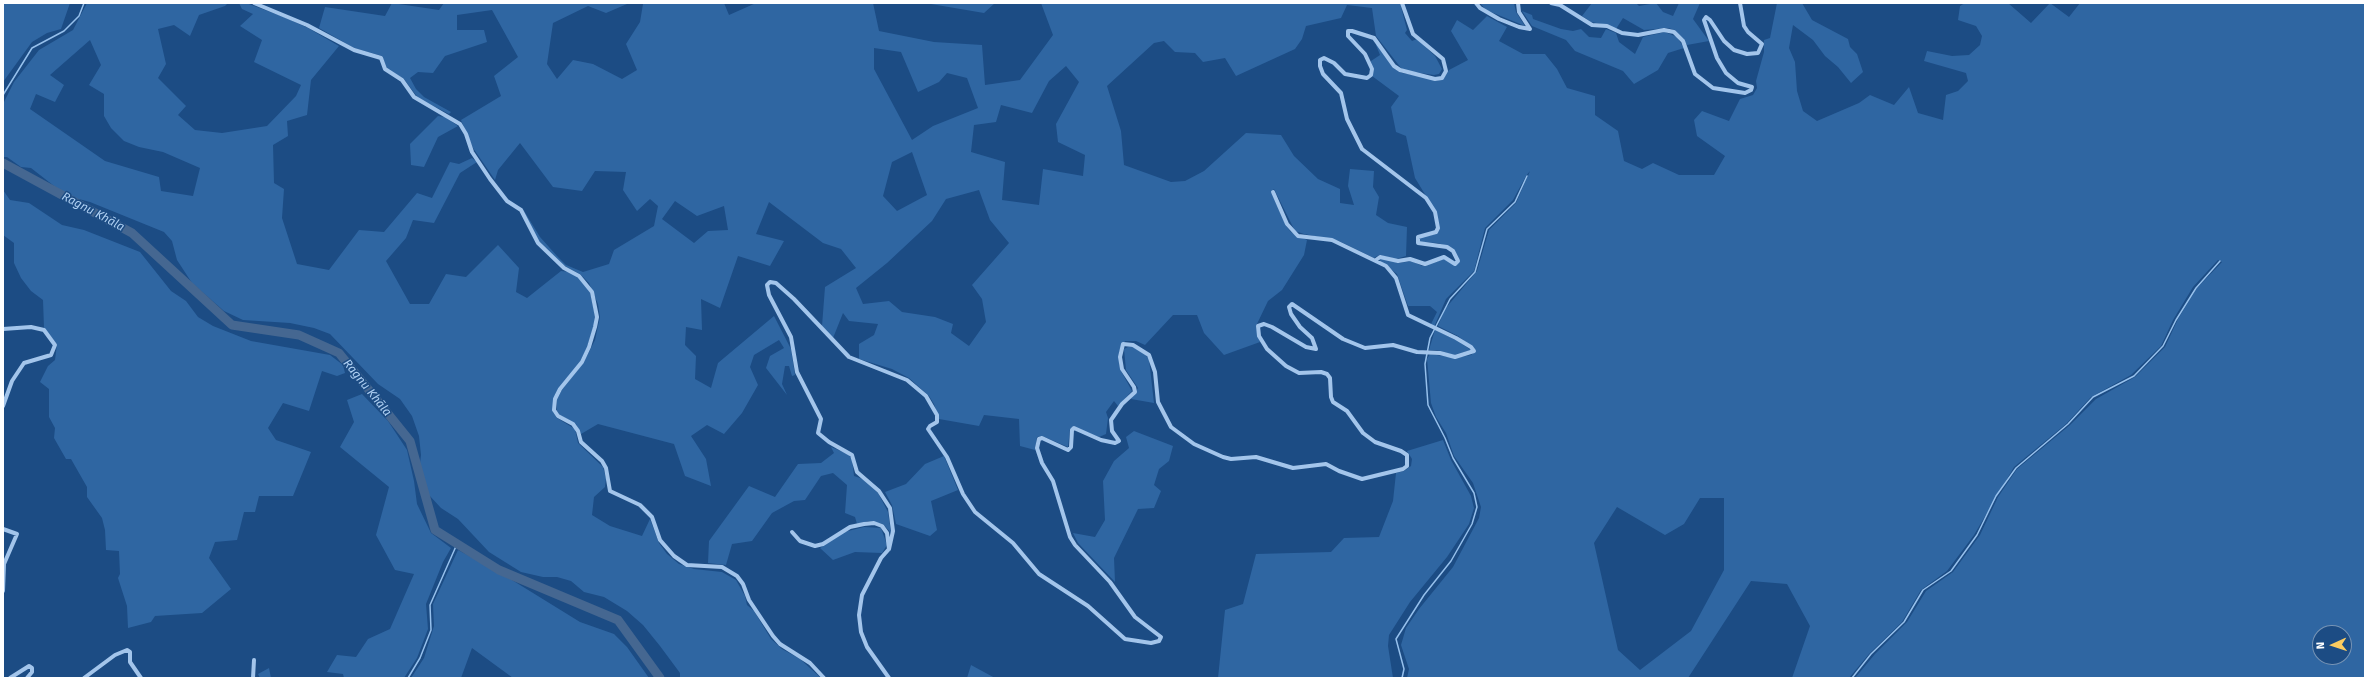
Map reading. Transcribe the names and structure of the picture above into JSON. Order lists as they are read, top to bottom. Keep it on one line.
{"water":["Ragnu Khāla"],"north":"left"}
